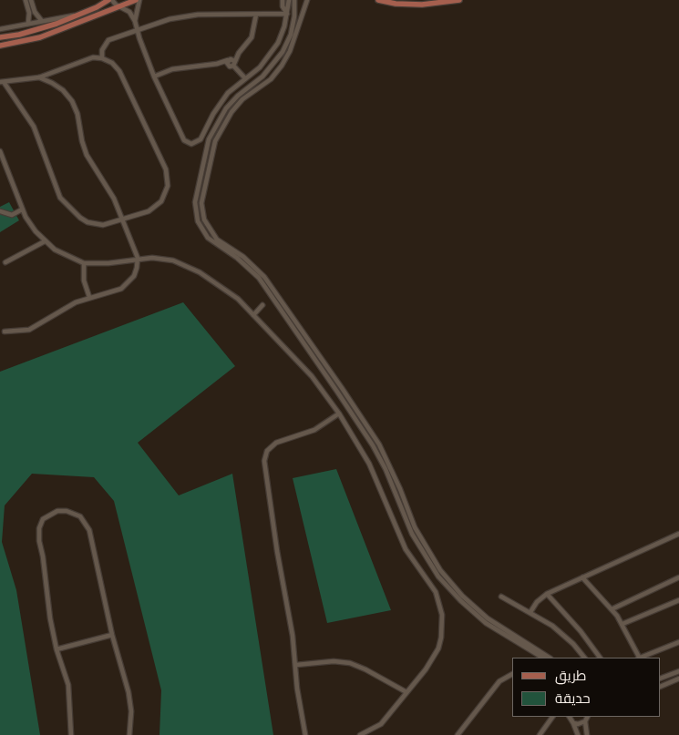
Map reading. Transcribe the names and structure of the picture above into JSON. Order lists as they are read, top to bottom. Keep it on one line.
{"legend":["طريق","حديقة"]}
